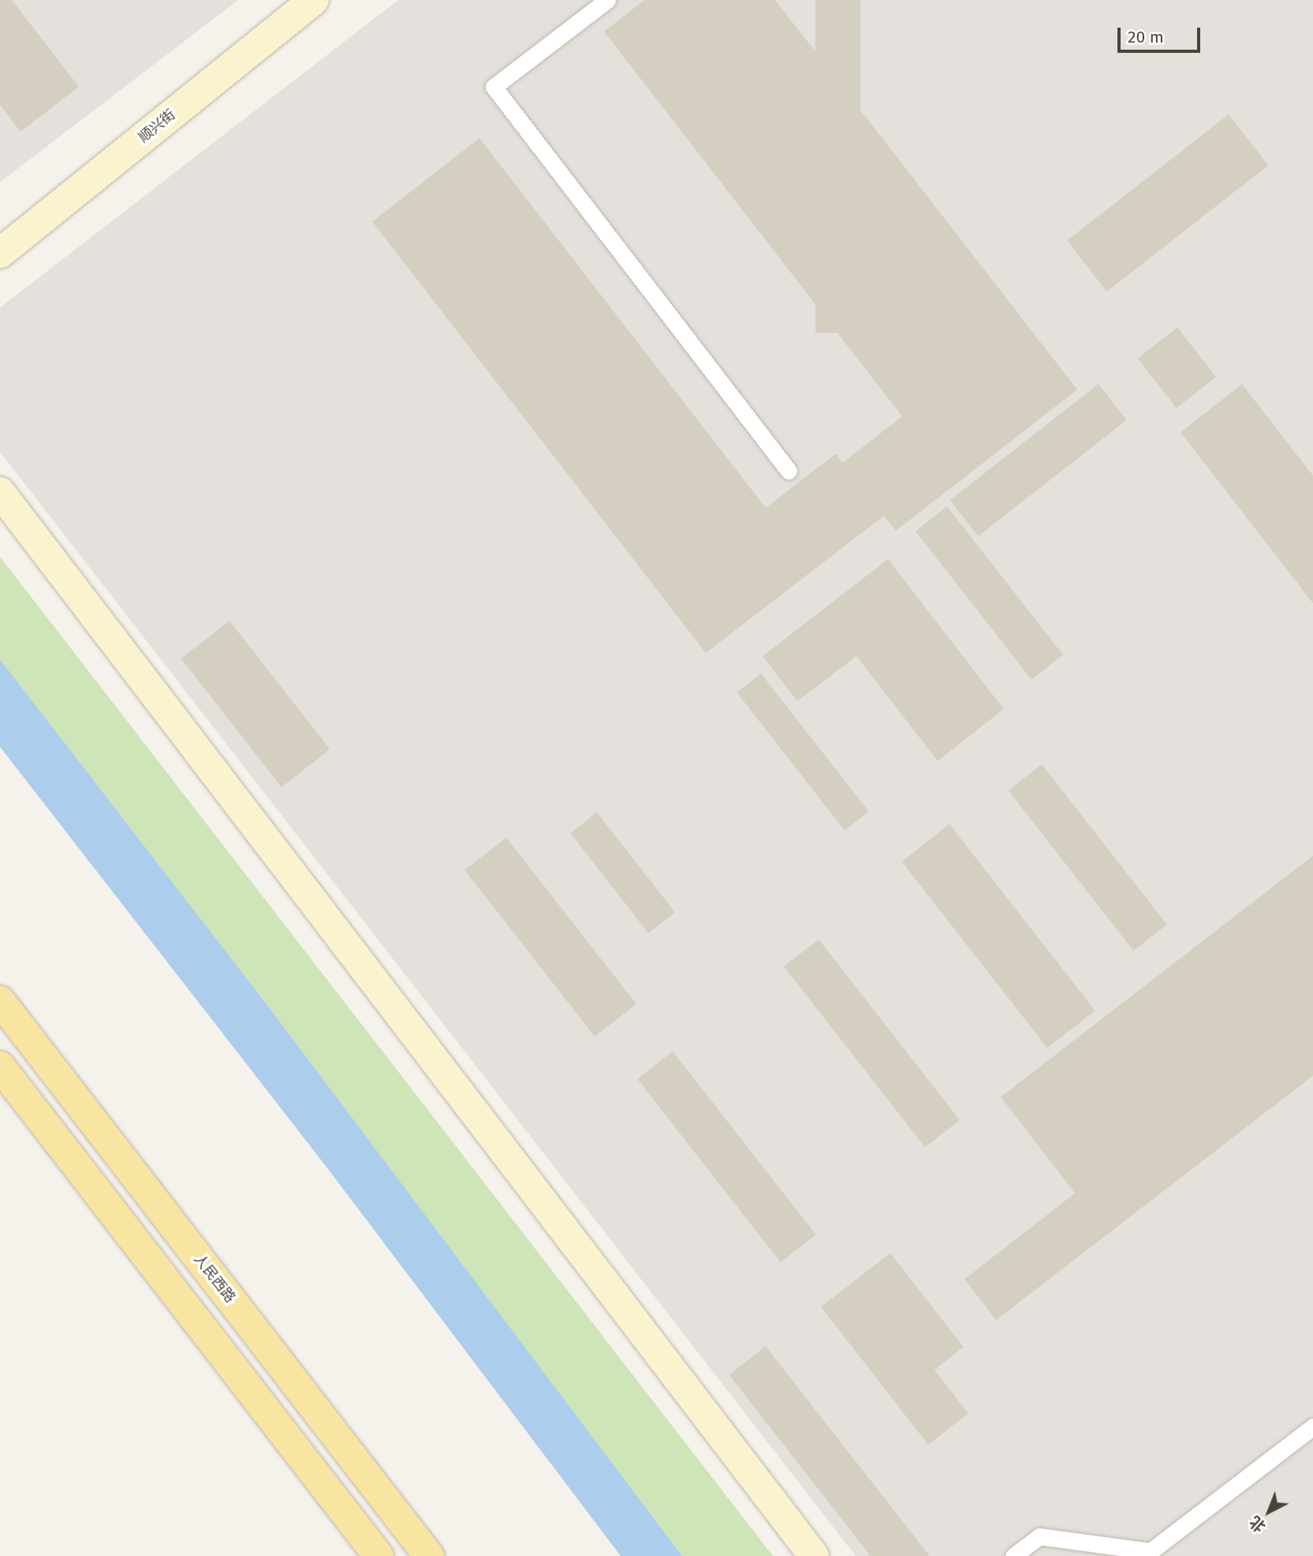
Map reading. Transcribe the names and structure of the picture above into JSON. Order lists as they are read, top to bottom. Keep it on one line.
{"streets":{"main road":["人民西路"],"street":["顺兴街"]},"scale_bar":"20 m","north":"bottom left"}
